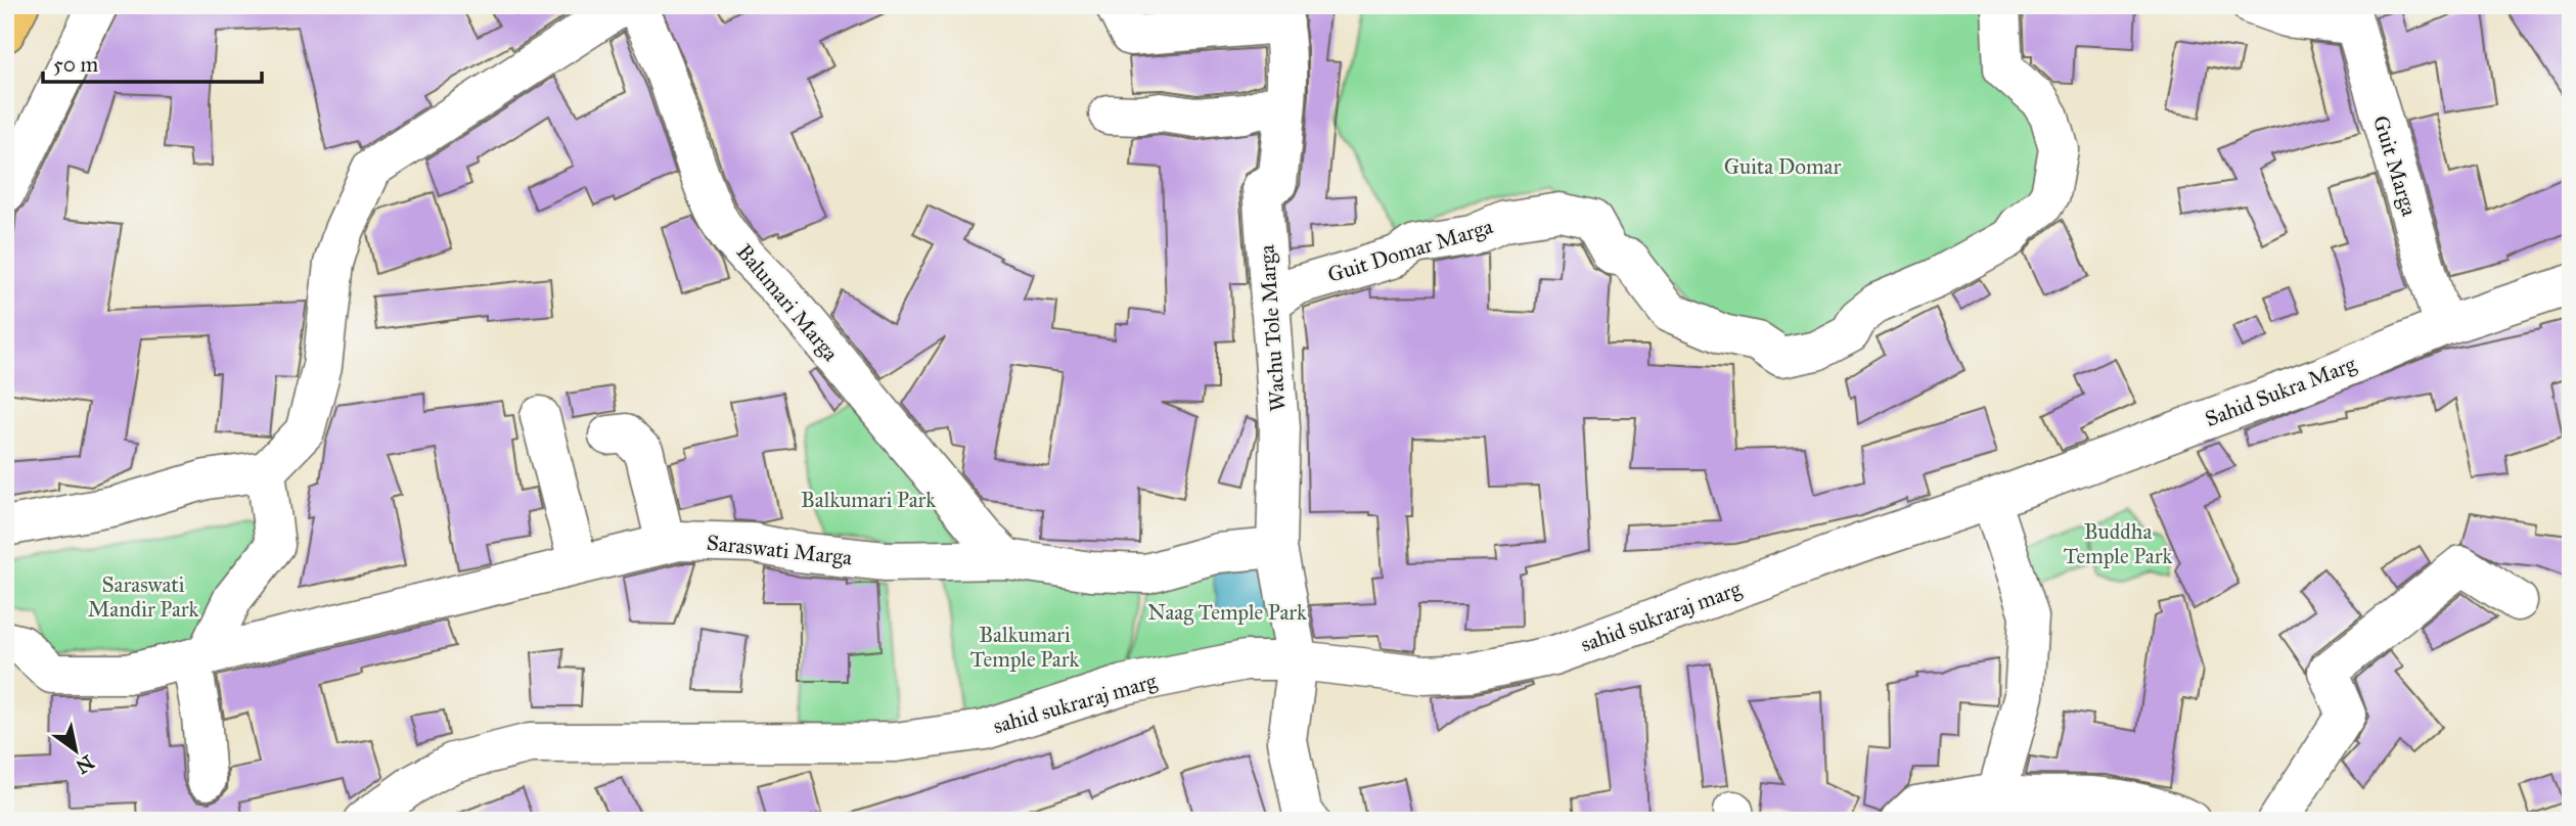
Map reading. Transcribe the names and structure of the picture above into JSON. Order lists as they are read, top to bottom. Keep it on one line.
{"streets":{"street":["Guit Marga","Guit Domar Marga","Balumari Marga","Wachu Tole Marga","Sahid Sukra Marg","Saraswati Marga","sahid sukraraj marg"]},"crossings":[["Guit Marga","Sahid Sukra Marg"],["Guit Domar Marga","Wachu Tole Marga"],["Balumari Marga","Saraswati Marga"],["Wachu Tole Marga","Saraswati Marga"],["Wachu Tole Marga","sahid sukraraj marg"],["Sahid Sukra Marg","sahid sukraraj marg"]],"parks":["Guita Domar","Balkumari Park","Buddha Temple Park","Saraswati Mandir Park","Naag Temple Park","Balkumari Temple Park"],"scale_bar":"50 m","north":"bottom right"}
